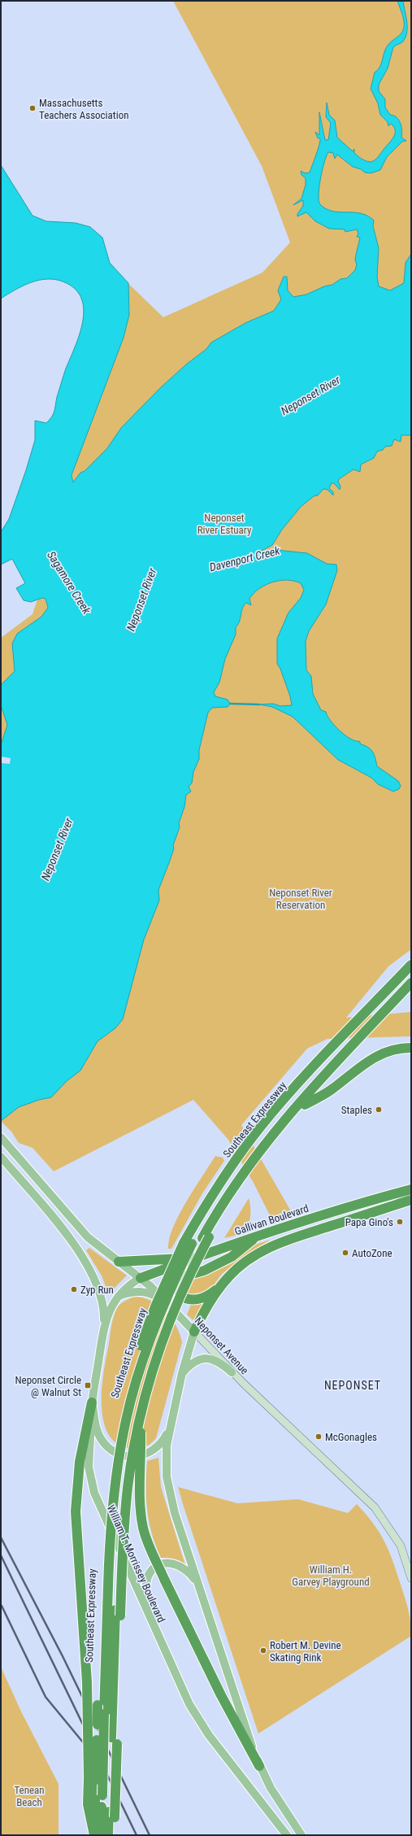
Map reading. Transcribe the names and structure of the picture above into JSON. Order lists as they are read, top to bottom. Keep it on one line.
{"streets":{"highway":["Southeast Expressway","Gallivan Boulevard"],"main road":["Neponset Avenue","William T. Morrissey Boulevard"]},"crossings":[["Gallivan Boulevard","Neponset Avenue"],["Gallivan Boulevard","William T. Morrissey Boulevard"],["Neponset Avenue","William T. Morrissey Boulevard"]],"districts":["NEPONSET"],"water":["Neponset River","Davenport Creek","Sagamore Creek"],"parks":["Neponset River Estuary","Neponset River Reservation","William H. Garvey Playground","Tenean Beach"],"places":{"other":["Massachusetts Teachers Association","Staples","Papa Gino's","AutoZone","Zyp Run","McGonagles","Robert M. Devine Skating Rink"],"transit":["Neponset Circle @ Walnut St"]}}
